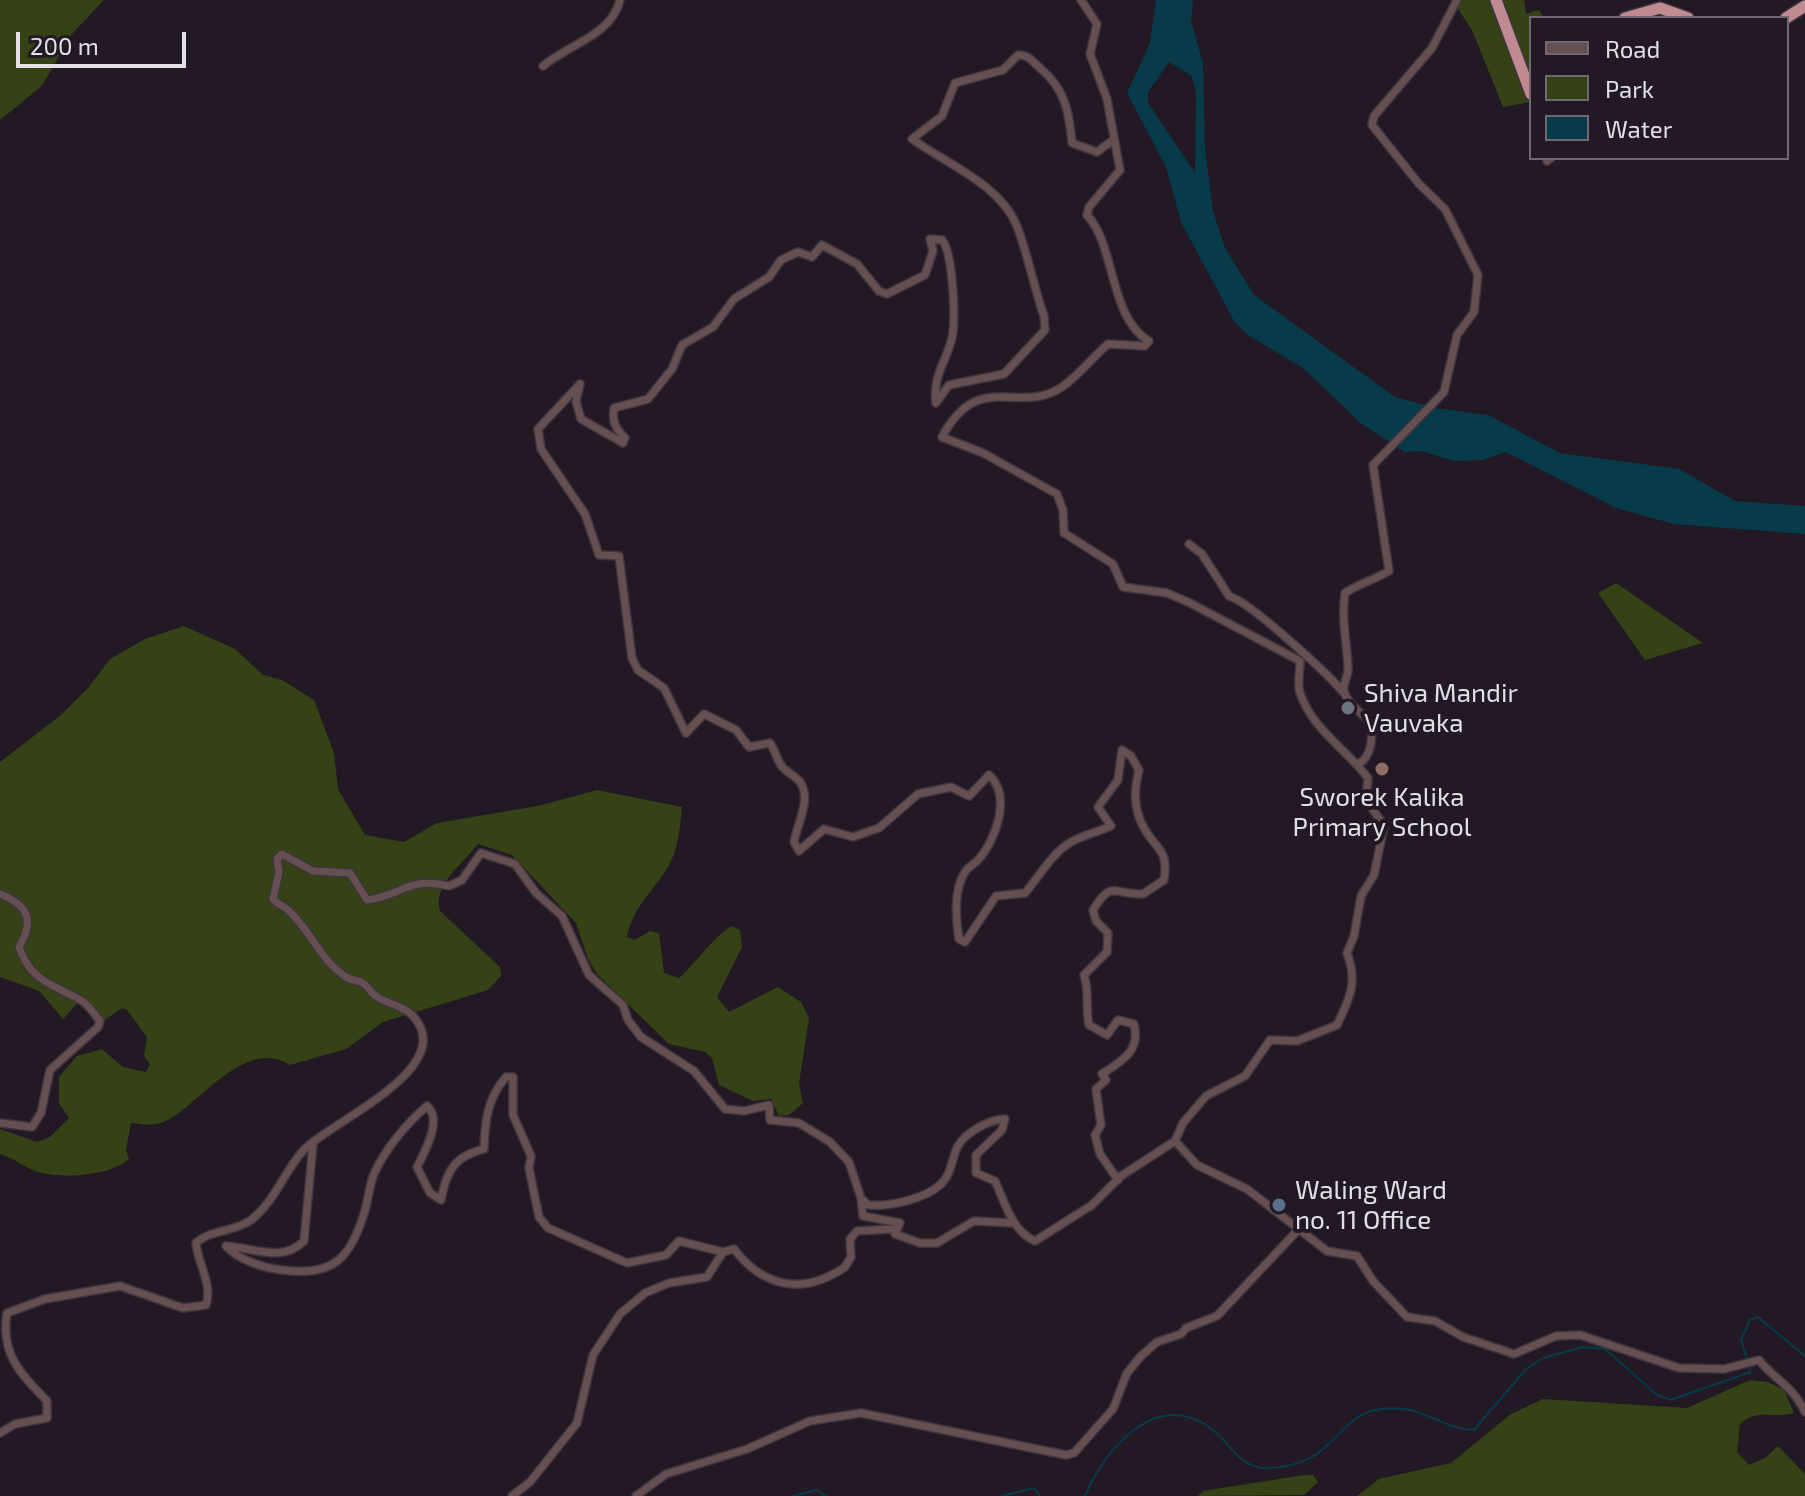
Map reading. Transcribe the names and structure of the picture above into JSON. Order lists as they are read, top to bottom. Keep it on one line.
{"places":["Shiva Mandir Vauvaka","Sworek Kalika Primary School","Waling Ward no. 11 Office"],"legend":["Road","Park","Water"],"scale_bar":"200 m"}
